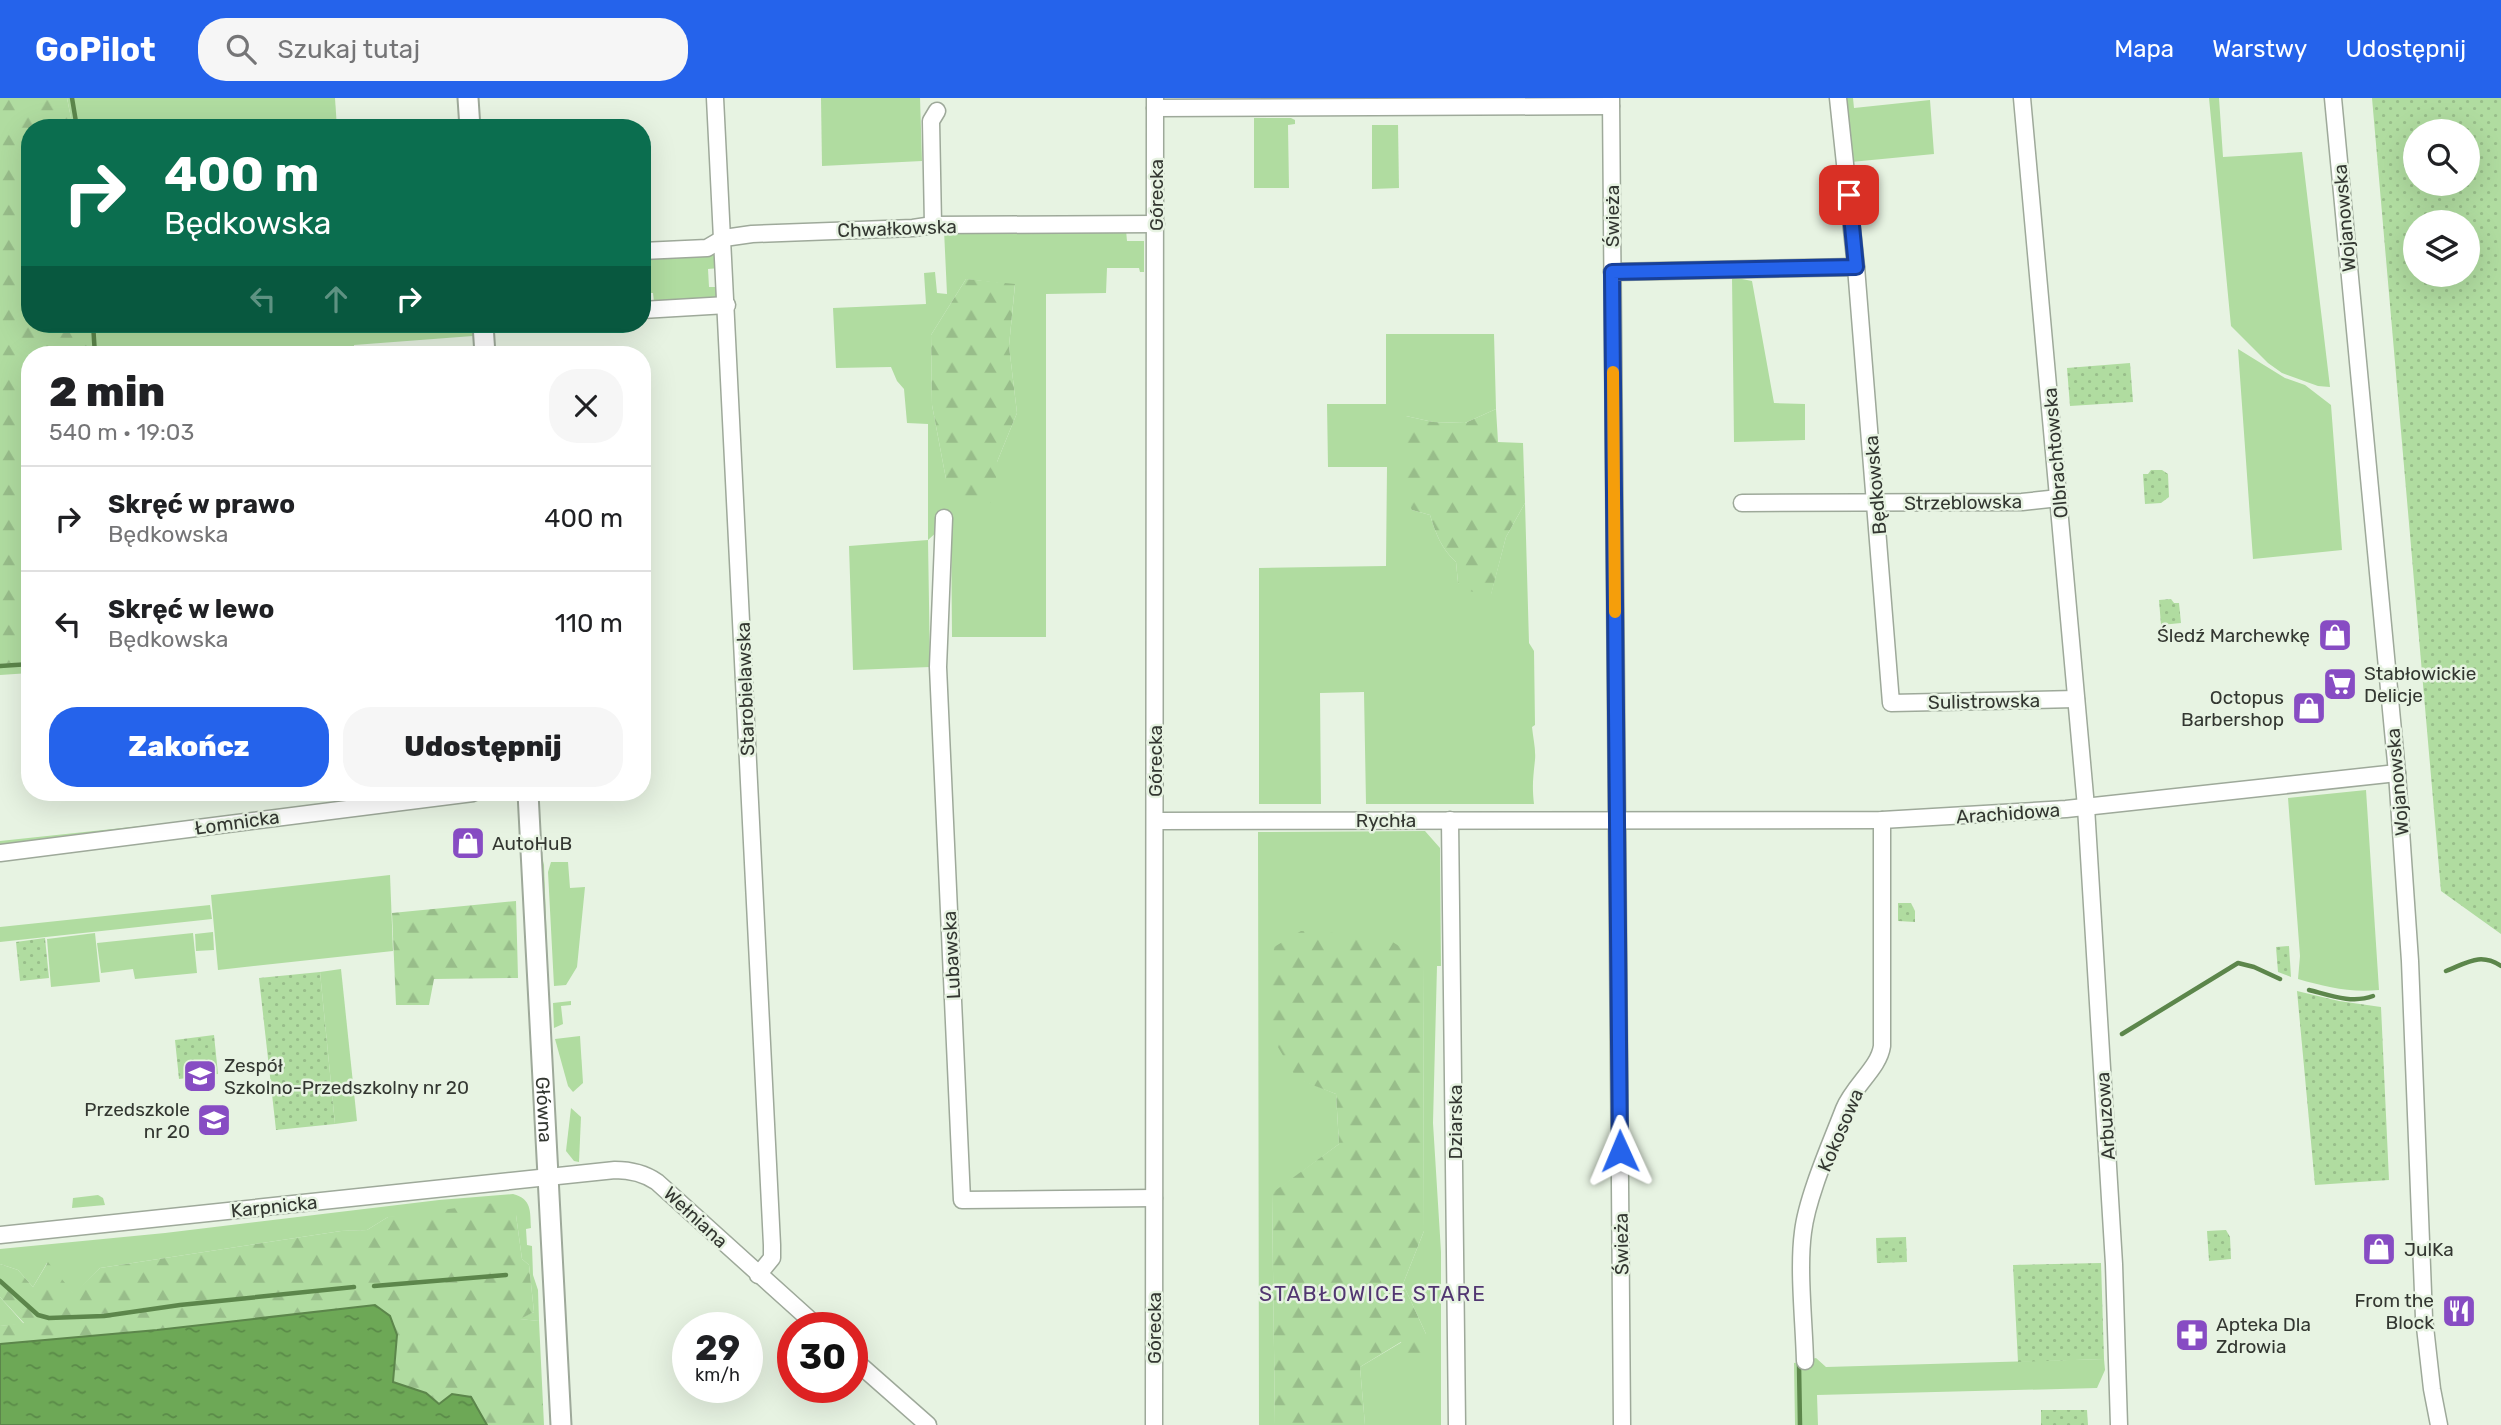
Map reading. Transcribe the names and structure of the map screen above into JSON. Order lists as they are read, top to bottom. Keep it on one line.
{"streets":{"street":["Górecka","Świeża","Wojanowska","Chwałkowska","Olbrachtowska","Będkowska","Strzeblowska","Starobielawska","Sulistrowska","Arachidowa","Rychła","Łomnicka","Lubawska","Główna","Arbuzowa","Dziarska","Kokosowa","Karpnicka","Wełniana"]},"crossings":[["Górecka","Chwałkowska"],["Górecka","Rychła"],["Górecka","Lubawska"],["Świeża","Arachidowa"],["Świeża","Rychła"],["Wojanowska","Arachidowa"],["Chwałkowska","Starobielawska"],["Olbrachtowska","Strzeblowska"],["Olbrachtowska","Sulistrowska"],["Olbrachtowska","Arachidowa"],["Olbrachtowska","Arbuzowa"],["Będkowska","Strzeblowska"],["Będkowska","Sulistrowska"],["Starobielawska","Wełniana"],["Arachidowa","Rychła"],["Arachidowa","Arbuzowa"],["Arachidowa","Kokosowa"],["Rychła","Dziarska"],["Główna","Karpnicka"],["Główna","Wełniana"],["Karpnicka","Wełniana"]],"districts":["STABŁOWICE STARE"],"places":{"shop":["Śledź Marchewkę","Octopus Barbershop","AutoHuB","JulKa"],"supermarket":["Stabłowickie Delicje"],"school or university":["Zespół Szkolno-Przedszkolny nr 20","Przedszkole nr 20"],"restaurant":["From the Block"],"pharmacy":["Apteka Dla Zdrowia"]},"page":{"header":"GoPilot","search":"Szukaj tutaj","nav":["Mapa","Warstwy","Udostępnij"],"turn":["400 m","Będkowska"],"heading":["2 min","540 m · 19:03"],"list":[{"name":"Skręć w prawo","note":"Będkowska","value":"400 m"},{"name":"Skręć w lewo","note":"Będkowska","value":"110 m"}],"buttons":["Zakończ","Udostępnij"],"speed":"29 km/h","limit":"30"}}
